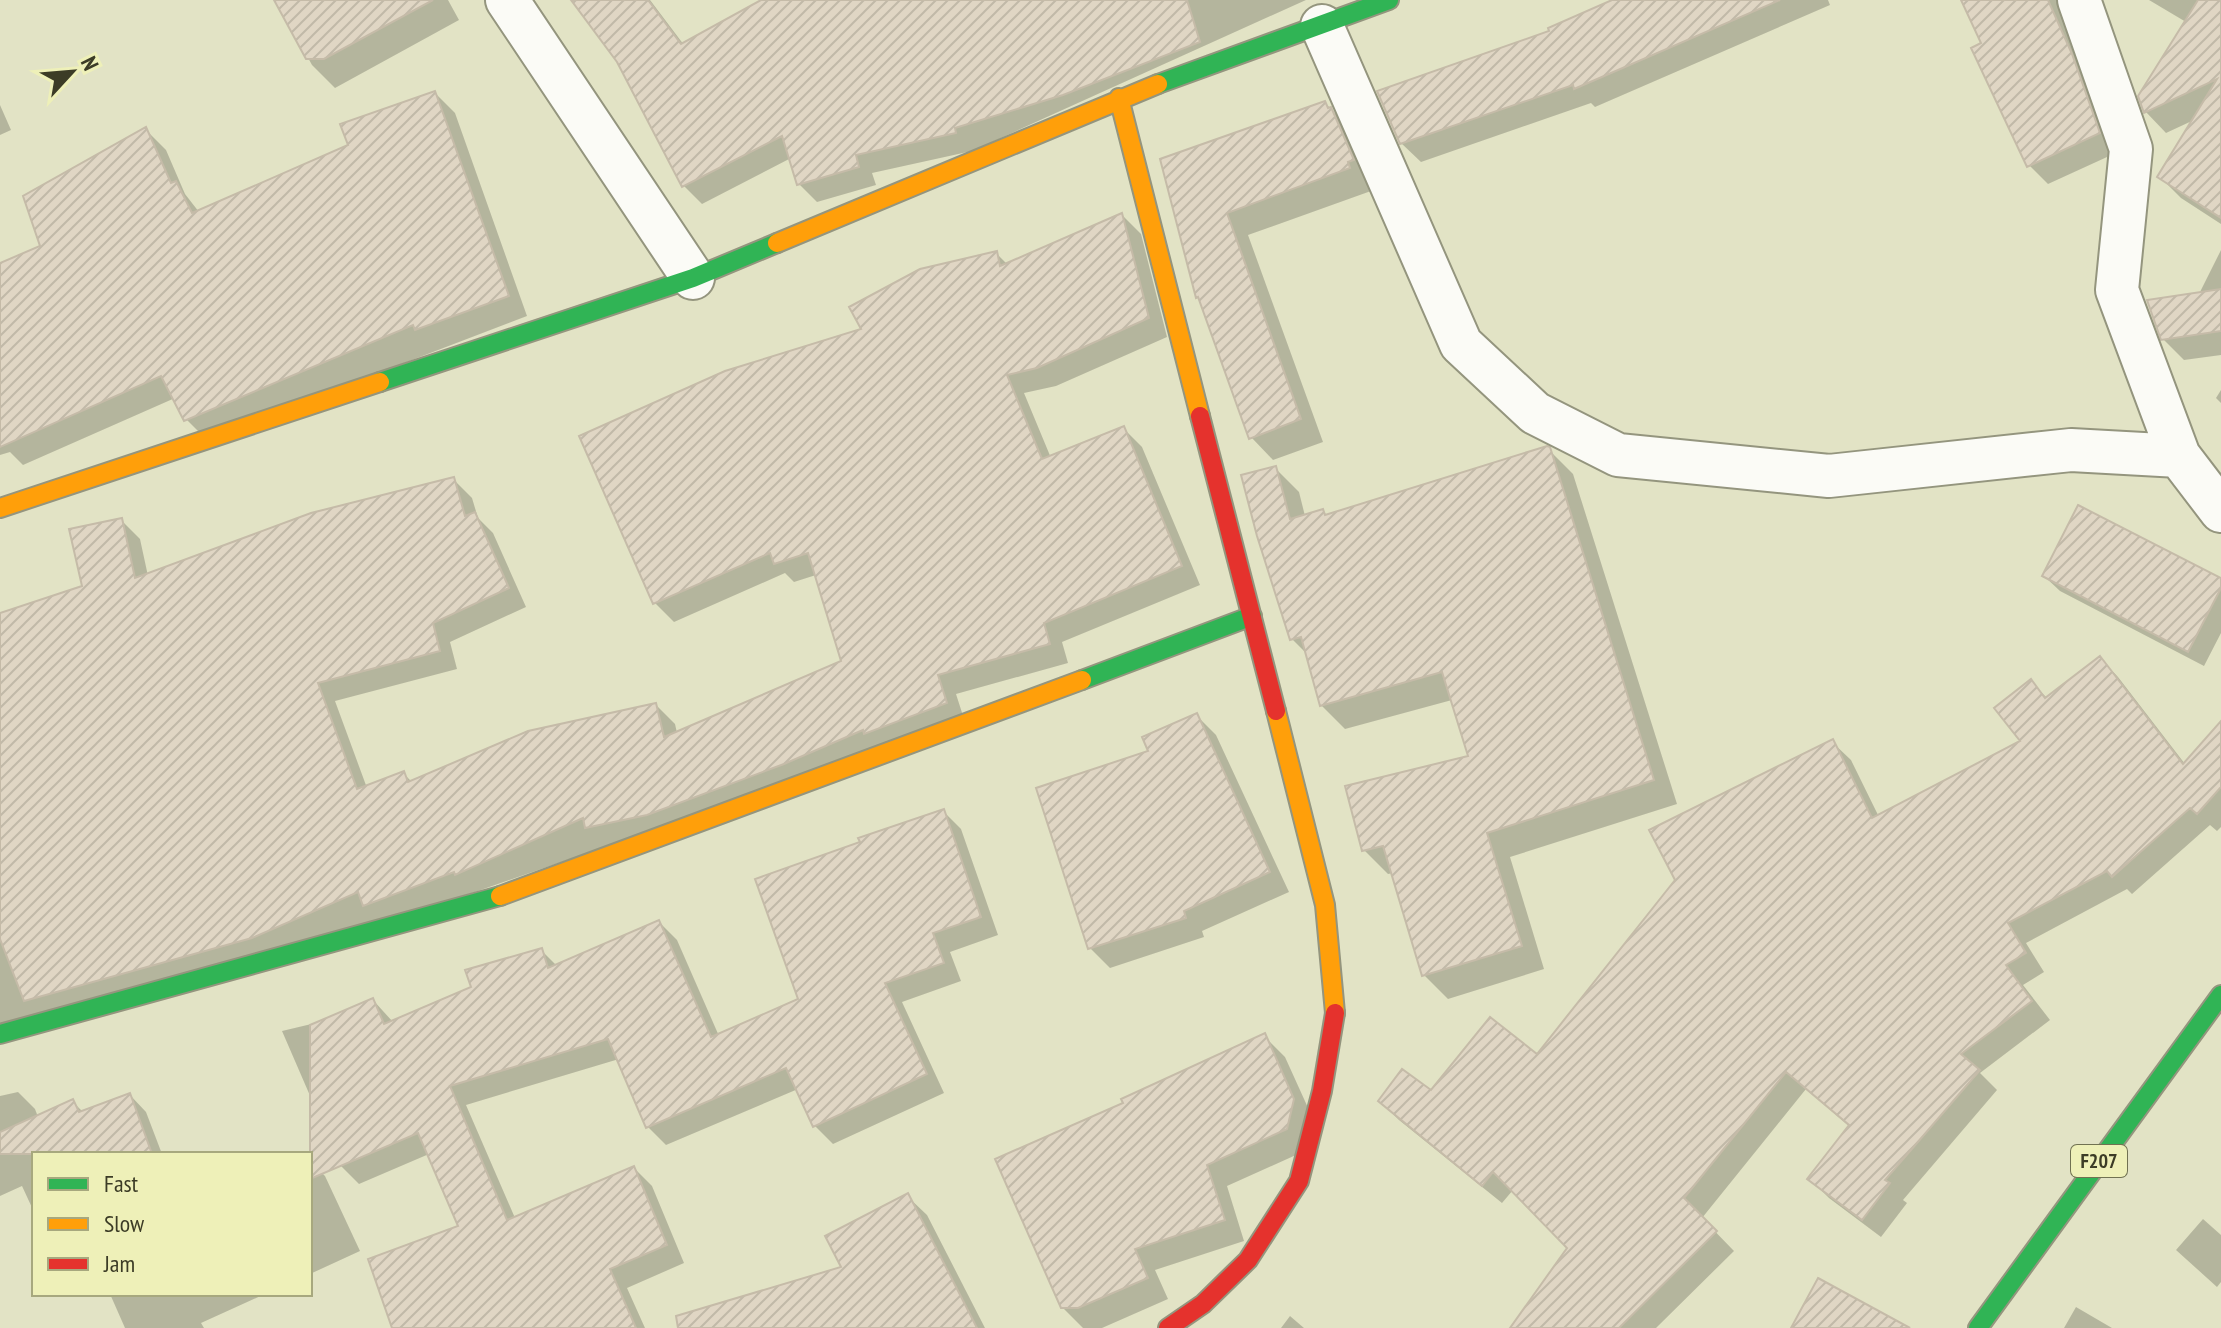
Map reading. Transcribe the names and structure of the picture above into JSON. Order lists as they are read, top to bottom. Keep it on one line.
{"streets":{"street":["F207"]},"legend":["Fast","Slow","Jam"],"north":"top right"}
